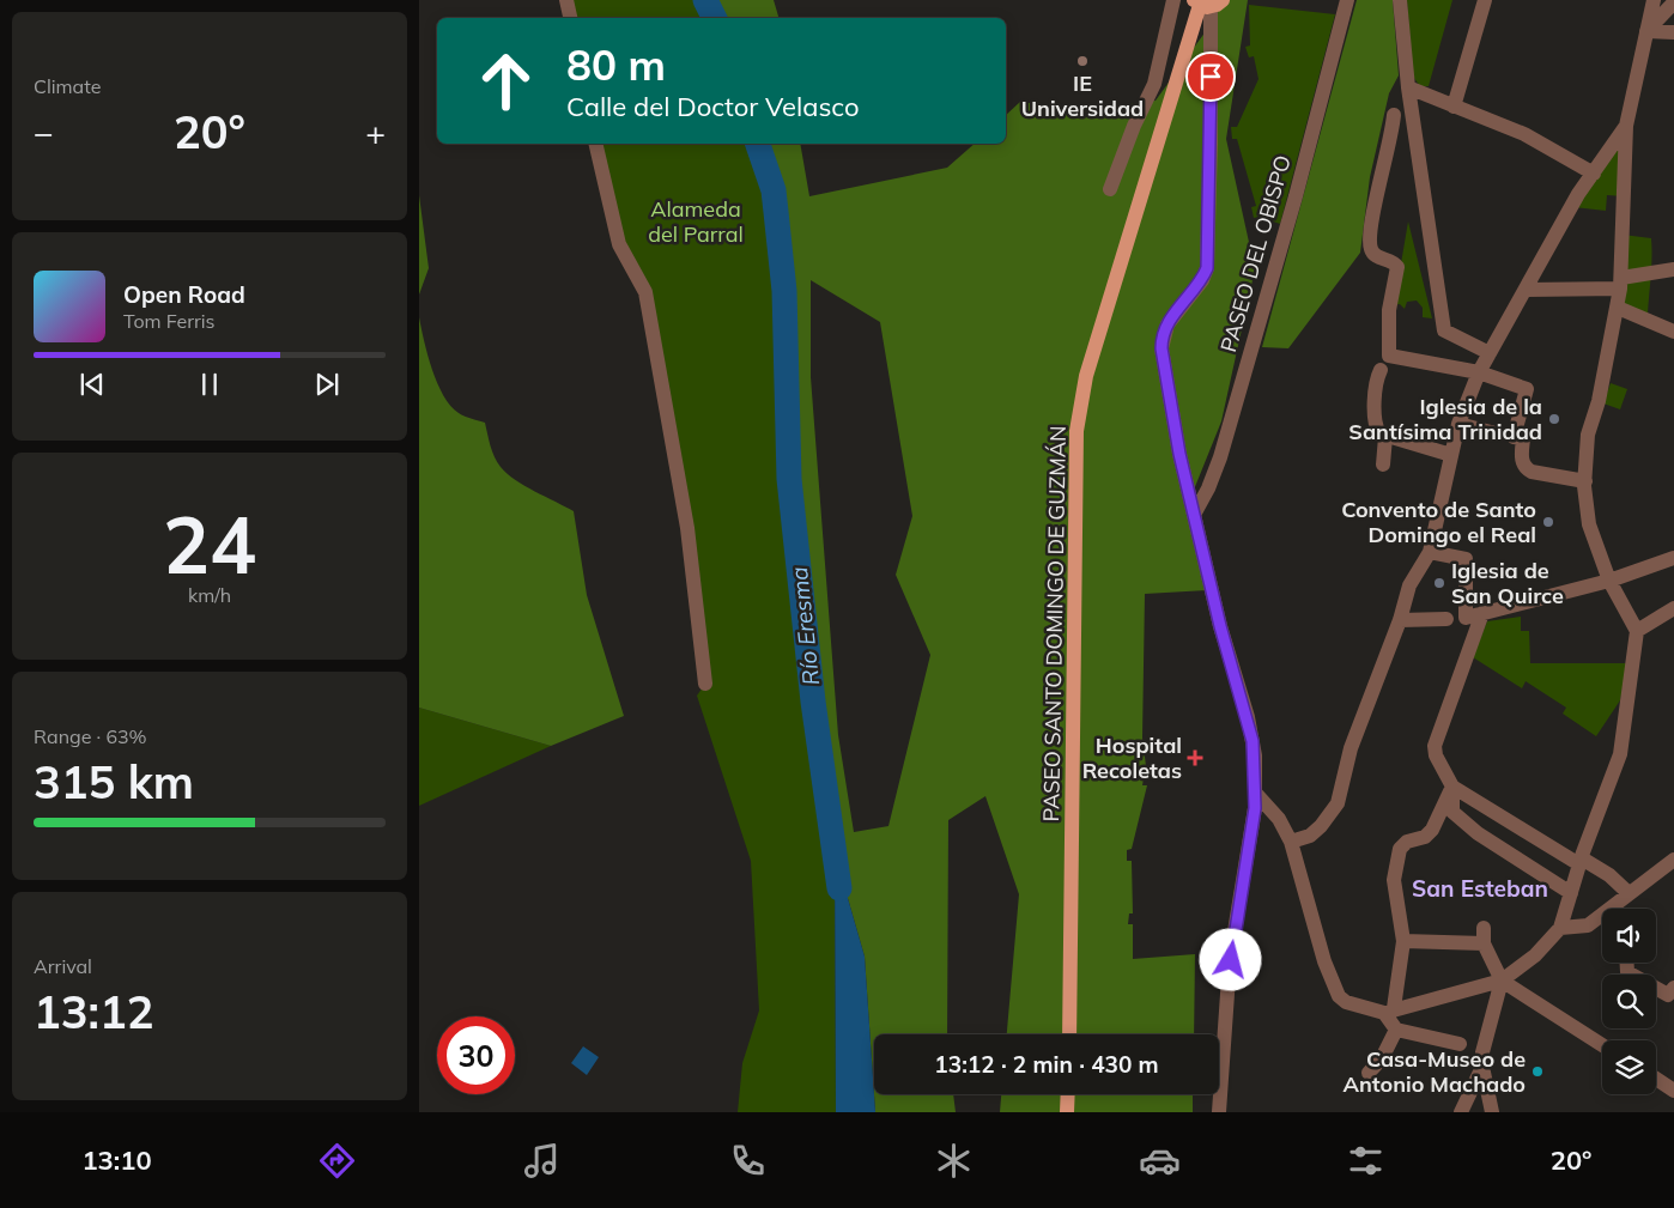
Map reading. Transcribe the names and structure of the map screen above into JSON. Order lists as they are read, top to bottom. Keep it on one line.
{"streets":{"main road":["PASEO SANTO DOMINGO DE GUZMÁN"],"street":["PASEO DEL OBISPO"]},"districts":["San Esteban"],"water":["Río Eresma"],"parks":["Alameda del Parral"],"places":{"other":["IE Universidad","Iglesia de la Santísima Trinidad","Convento de Santo Domingo el Real","Iglesia de San Quirce","Casa-Museo de Antonio Machado"],"health":["Hospital Recoletas"]},"page":{"tile":["Climate",["24","km/h"],["Range · 63%","315 km"],["Arrival","13:12"]],"turn":["80 m","Calle del Doctor Velasco"],"heat":["−","20°","+"],"song":["Open Road","Tom Ferris"],"limit":"30","trip":"13:12 · 2 min · 430 m","tabs":["13:10","20°"]}}
